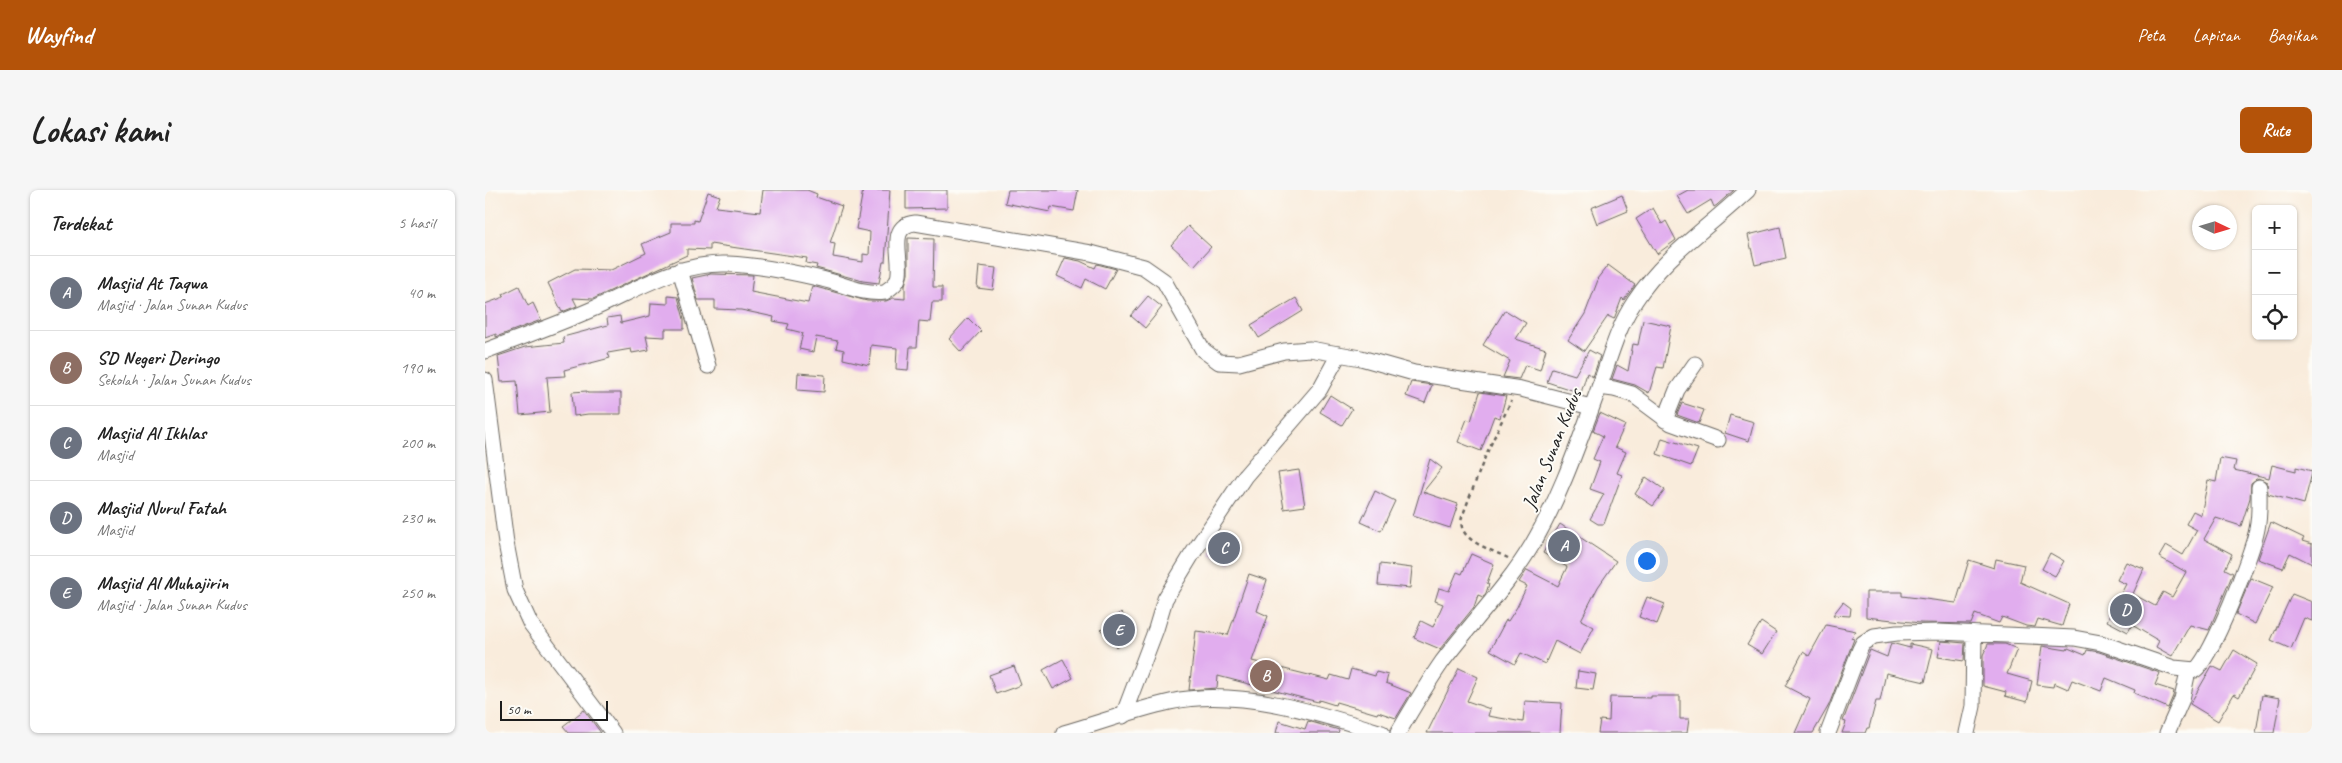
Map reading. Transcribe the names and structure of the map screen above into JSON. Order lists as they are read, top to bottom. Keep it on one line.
{"streets":{"street":["Jalan Sunan Kudus"]},"scale_bar":"50 m","north":"right","page":{"header":"Wayfind","nav":["Peta","Lapisan","Bagikan"],"buttons":"Rute","title":"Lokasi kami","heading":["Terdekat","5 hasil"],"map_buttons":["+","−"],"list":[{"mark":"A","name":"Masjid At Taqwa","note":"Masjid · Jalan Sunan Kudus","value":"40 m"},{"mark":"B","name":"SD Negeri Deringo","note":"Sekolah · Jalan Sunan Kudus","value":"190 m"},{"mark":"C","name":"Masjid Al Ikhlas","note":"Masjid","value":"200 m"},{"mark":"D","name":"Masjid Nurul Fatah","note":"Masjid","value":"230 m"},{"mark":"E","name":"Masjid Al Muhajirin","note":"Masjid · Jalan Sunan Kudus","value":"250 m"}],"pins":["A","C","D","E","B"],"scale":"50 m"}}
